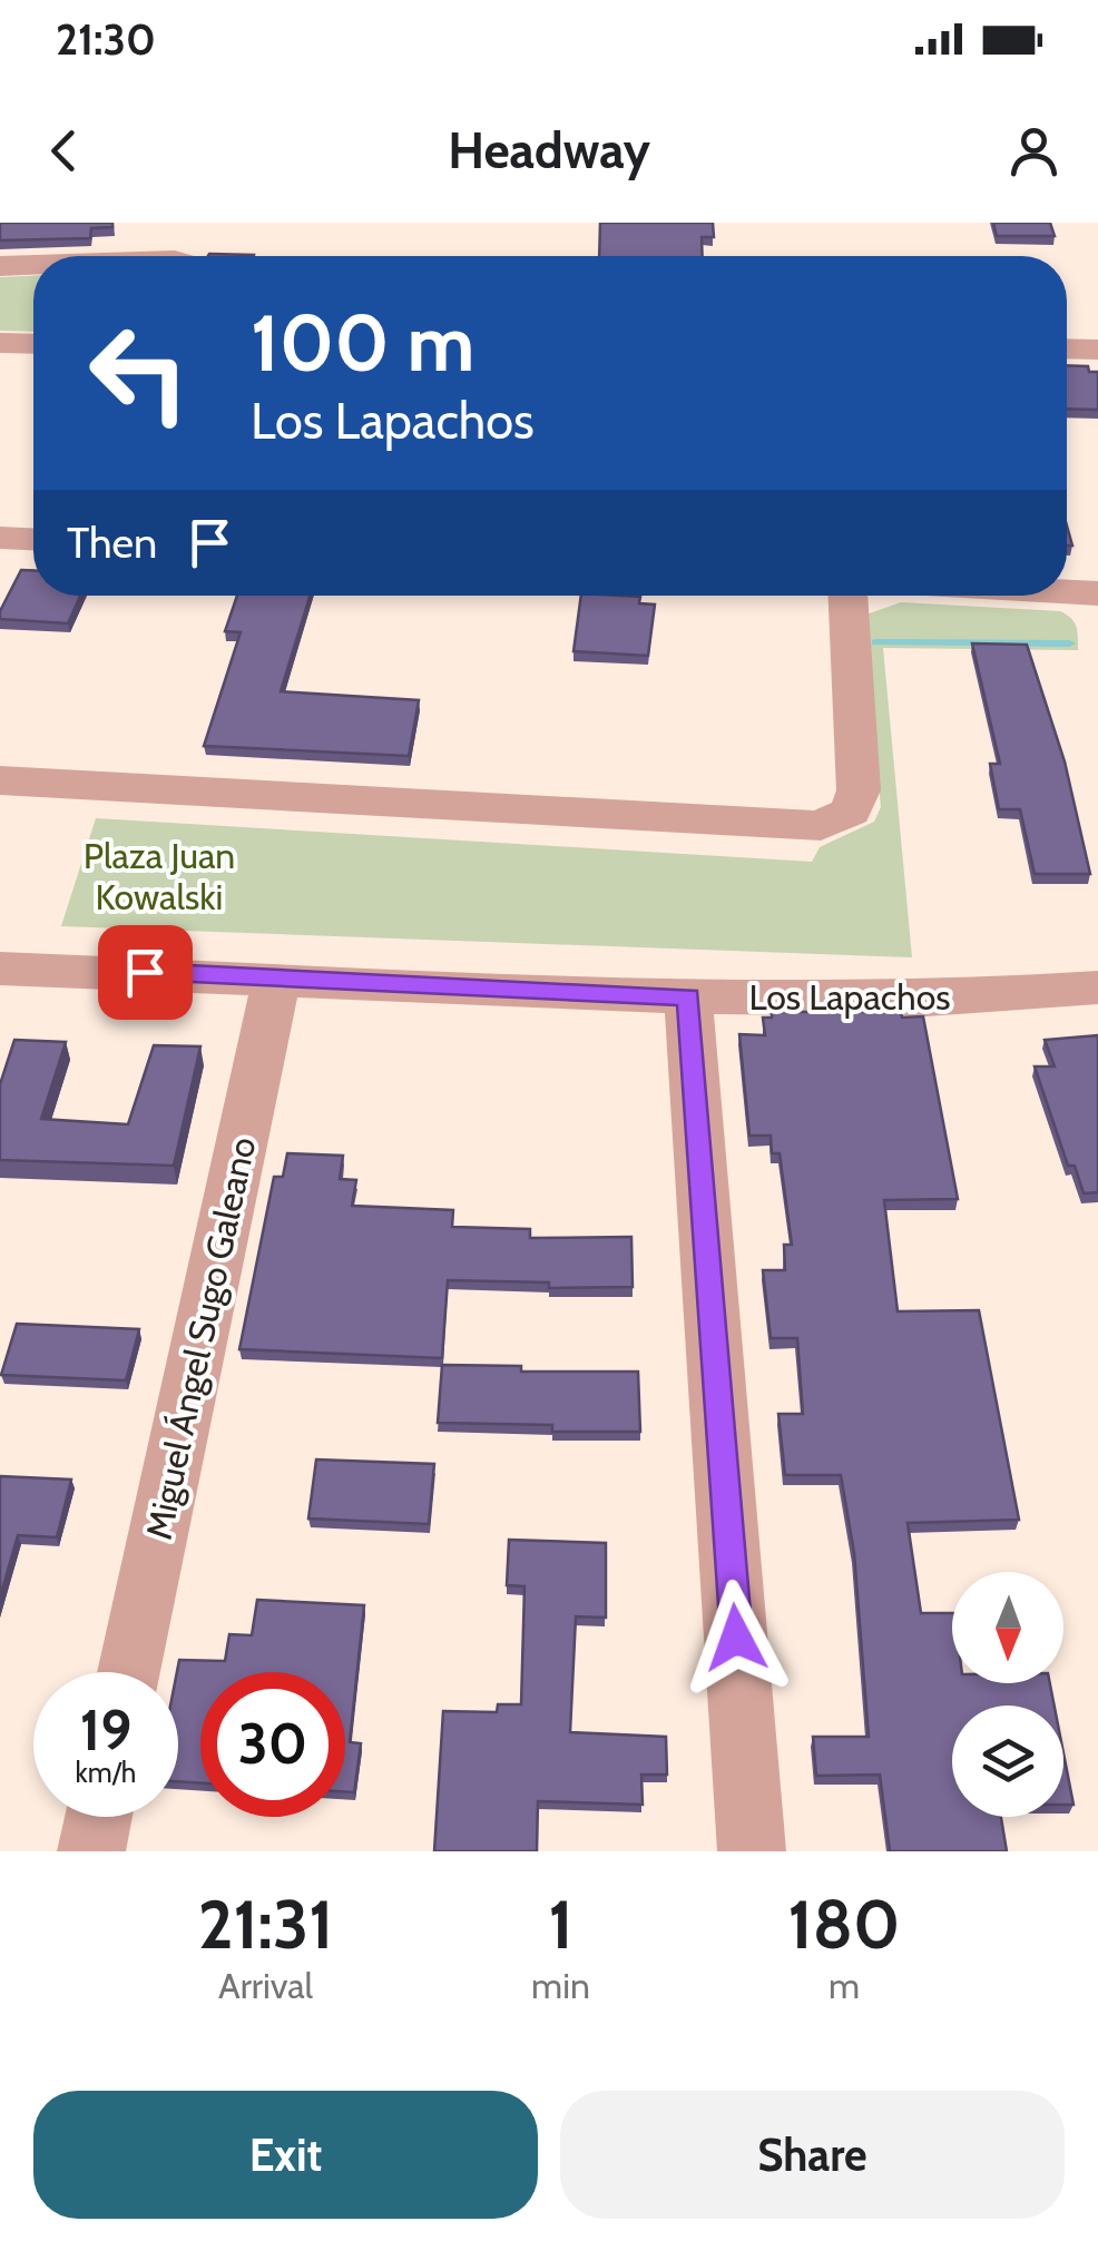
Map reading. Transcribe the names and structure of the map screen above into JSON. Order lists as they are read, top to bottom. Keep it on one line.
{"streets":{"street":["Los Lapachos","Miguel Ángel Sugo Galeano"]},"crossings":[["Los Lapachos","Miguel Ángel Sugo Galeano"]],"parks":["Plaza Juan Kowalski"],"north":"bottom","page":{"status":"21:30","header":"Headway","turn":["100 m","Los Lapachos"],"then":"Then","speed":"19 km/h","limit":"30","eta":["21:31","Arrival","1","min","180","m"],"buttons":["Exit","Share"]}}
